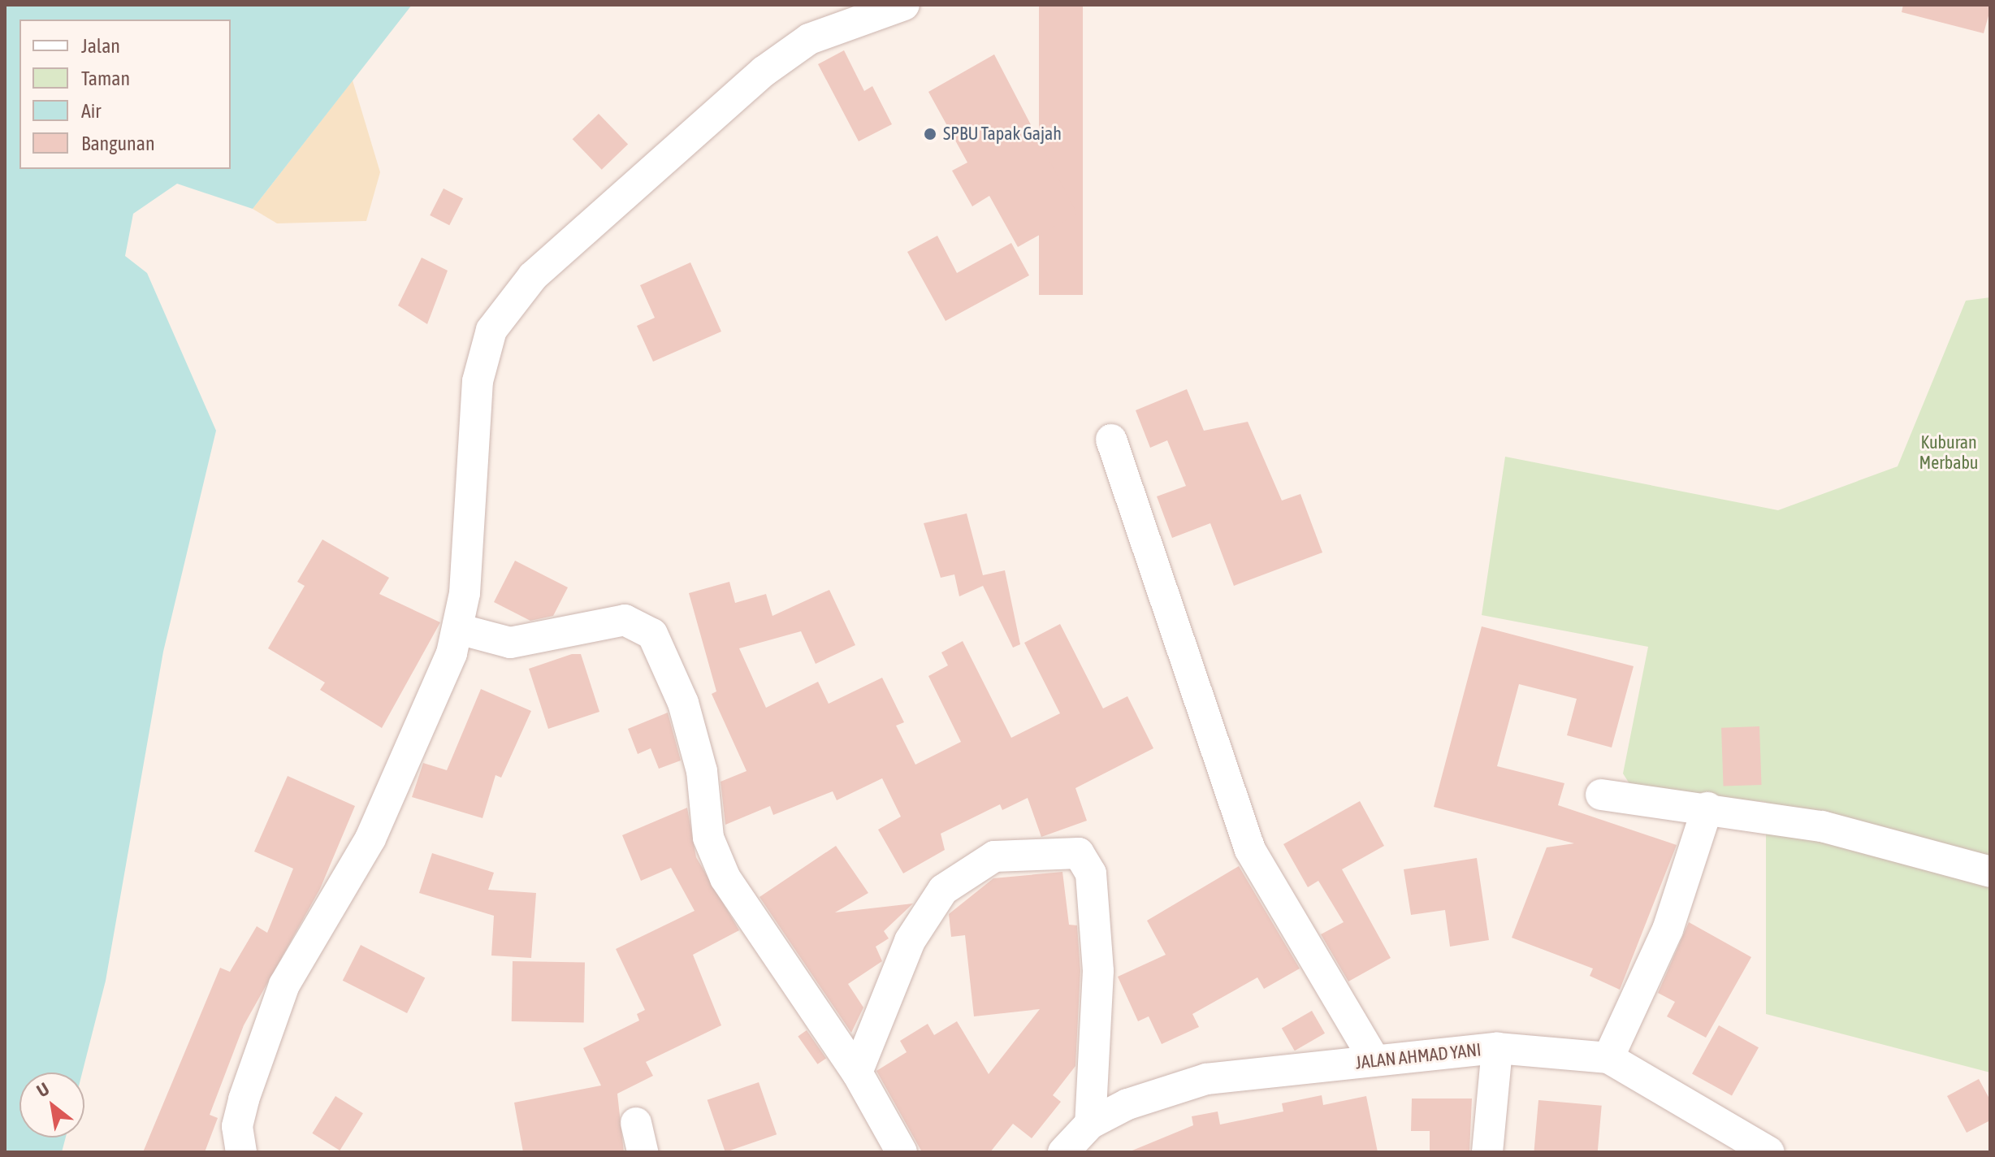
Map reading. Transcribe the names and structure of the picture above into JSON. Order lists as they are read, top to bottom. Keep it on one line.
{"streets":{"street":["JALAN AHMAD YANI"]},"parks":["Kuburan Merbabu"],"places":["SPBU Tapak Gajah"],"legend":["Jalan","Taman","Air","Bangunan"],"north":"top left"}
